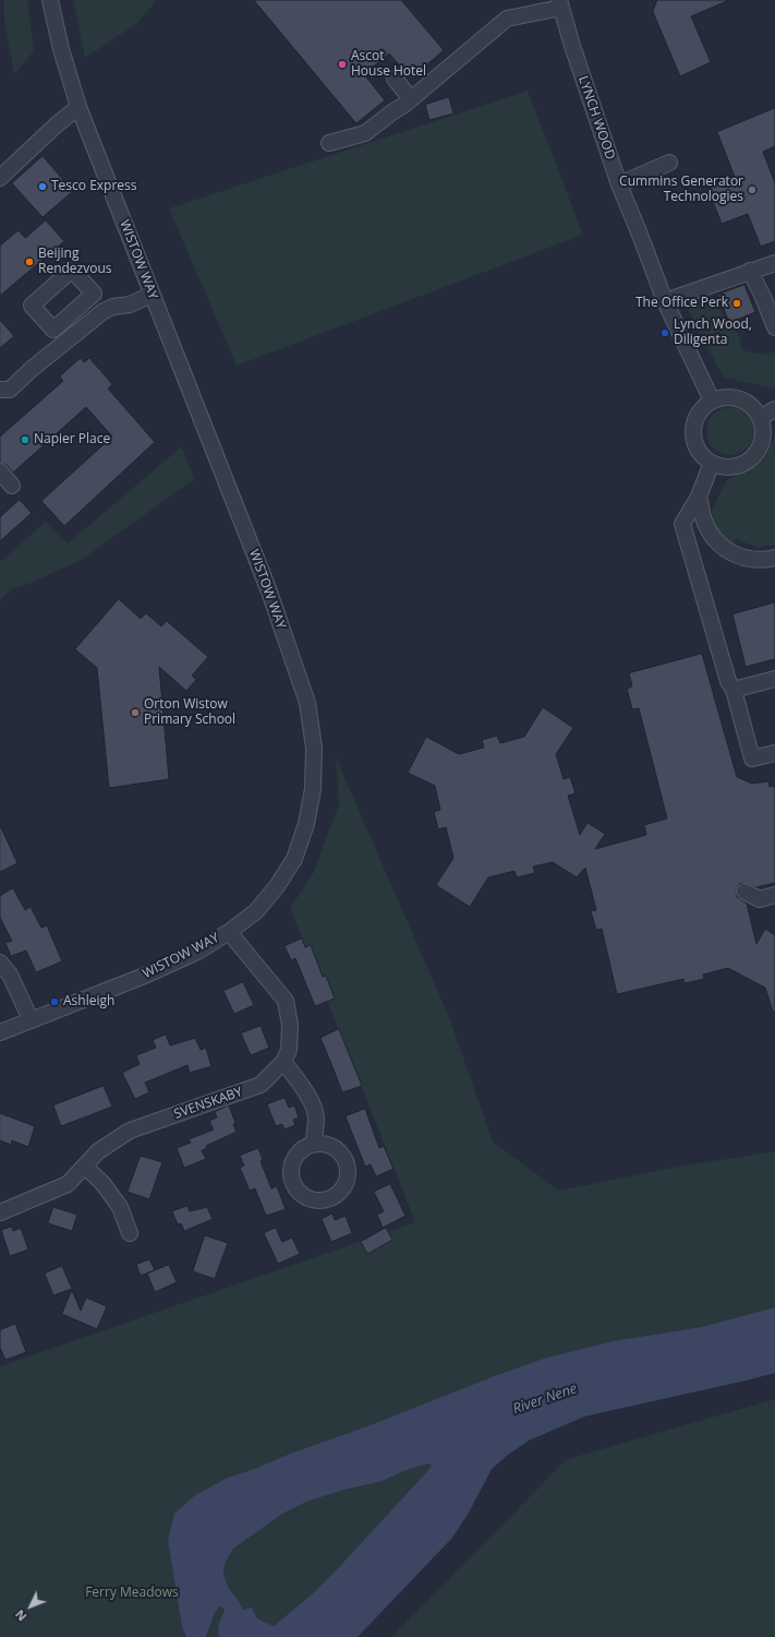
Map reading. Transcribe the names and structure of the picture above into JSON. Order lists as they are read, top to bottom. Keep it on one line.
{"streets":{"street":["LYNCH WOOD","WISTOW WAY","SVENSKABY"]},"crossings":[["WISTOW WAY","SVENSKABY"]],"water":["River Nene"],"parks":["Ferry Meadows"],"places":["Ascot House Hotel","Tesco Express","Cummins Generator Technologies","Beijing Rendezvous","The Office Perk","Lynch Wood, Diligenta","Napier Place","Orton Wistow Primary School","Ashleigh"],"north":"bottom left"}
